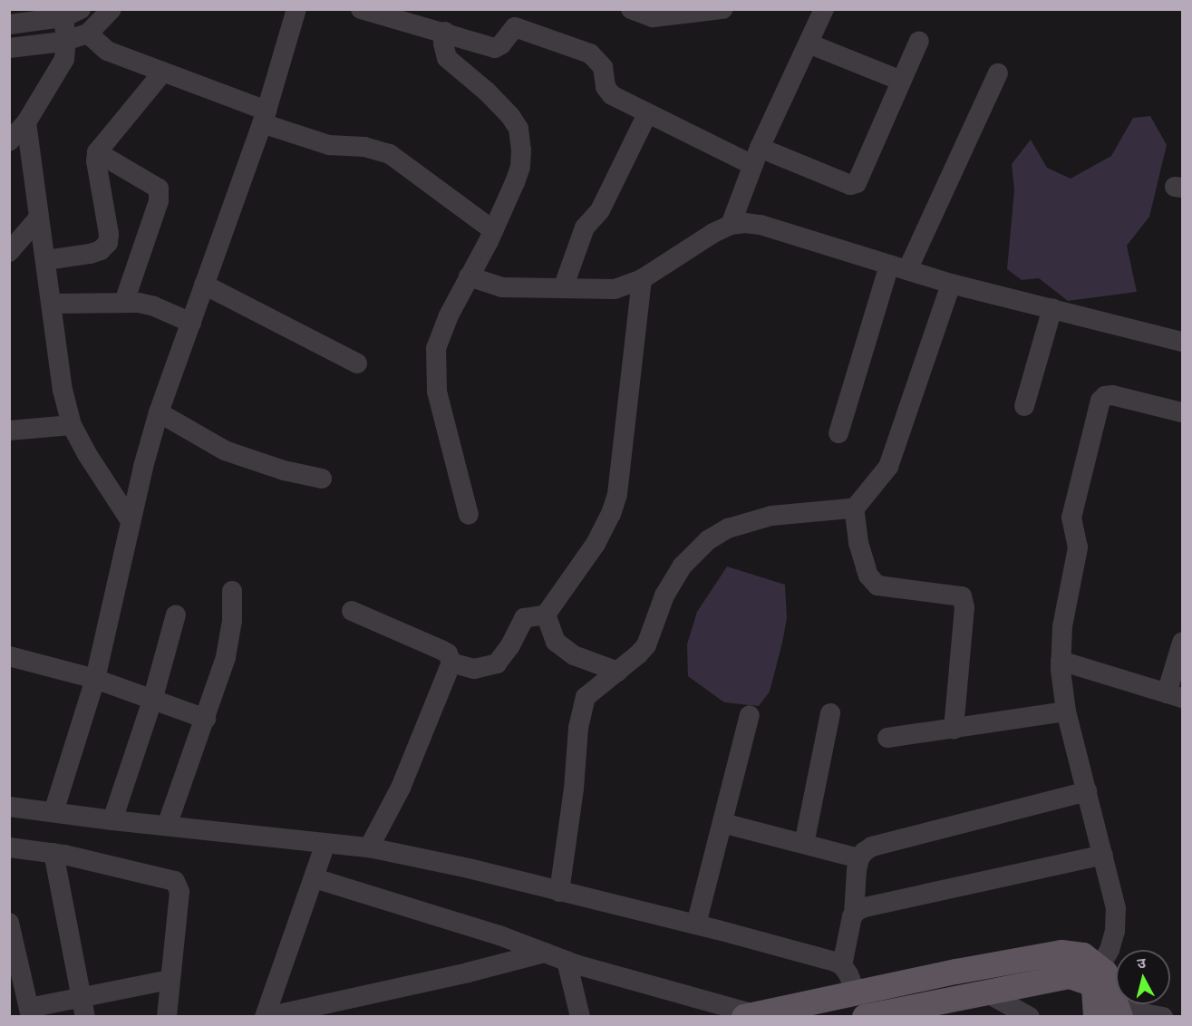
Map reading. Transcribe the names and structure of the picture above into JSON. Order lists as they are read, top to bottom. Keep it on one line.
{"north":"top"}
